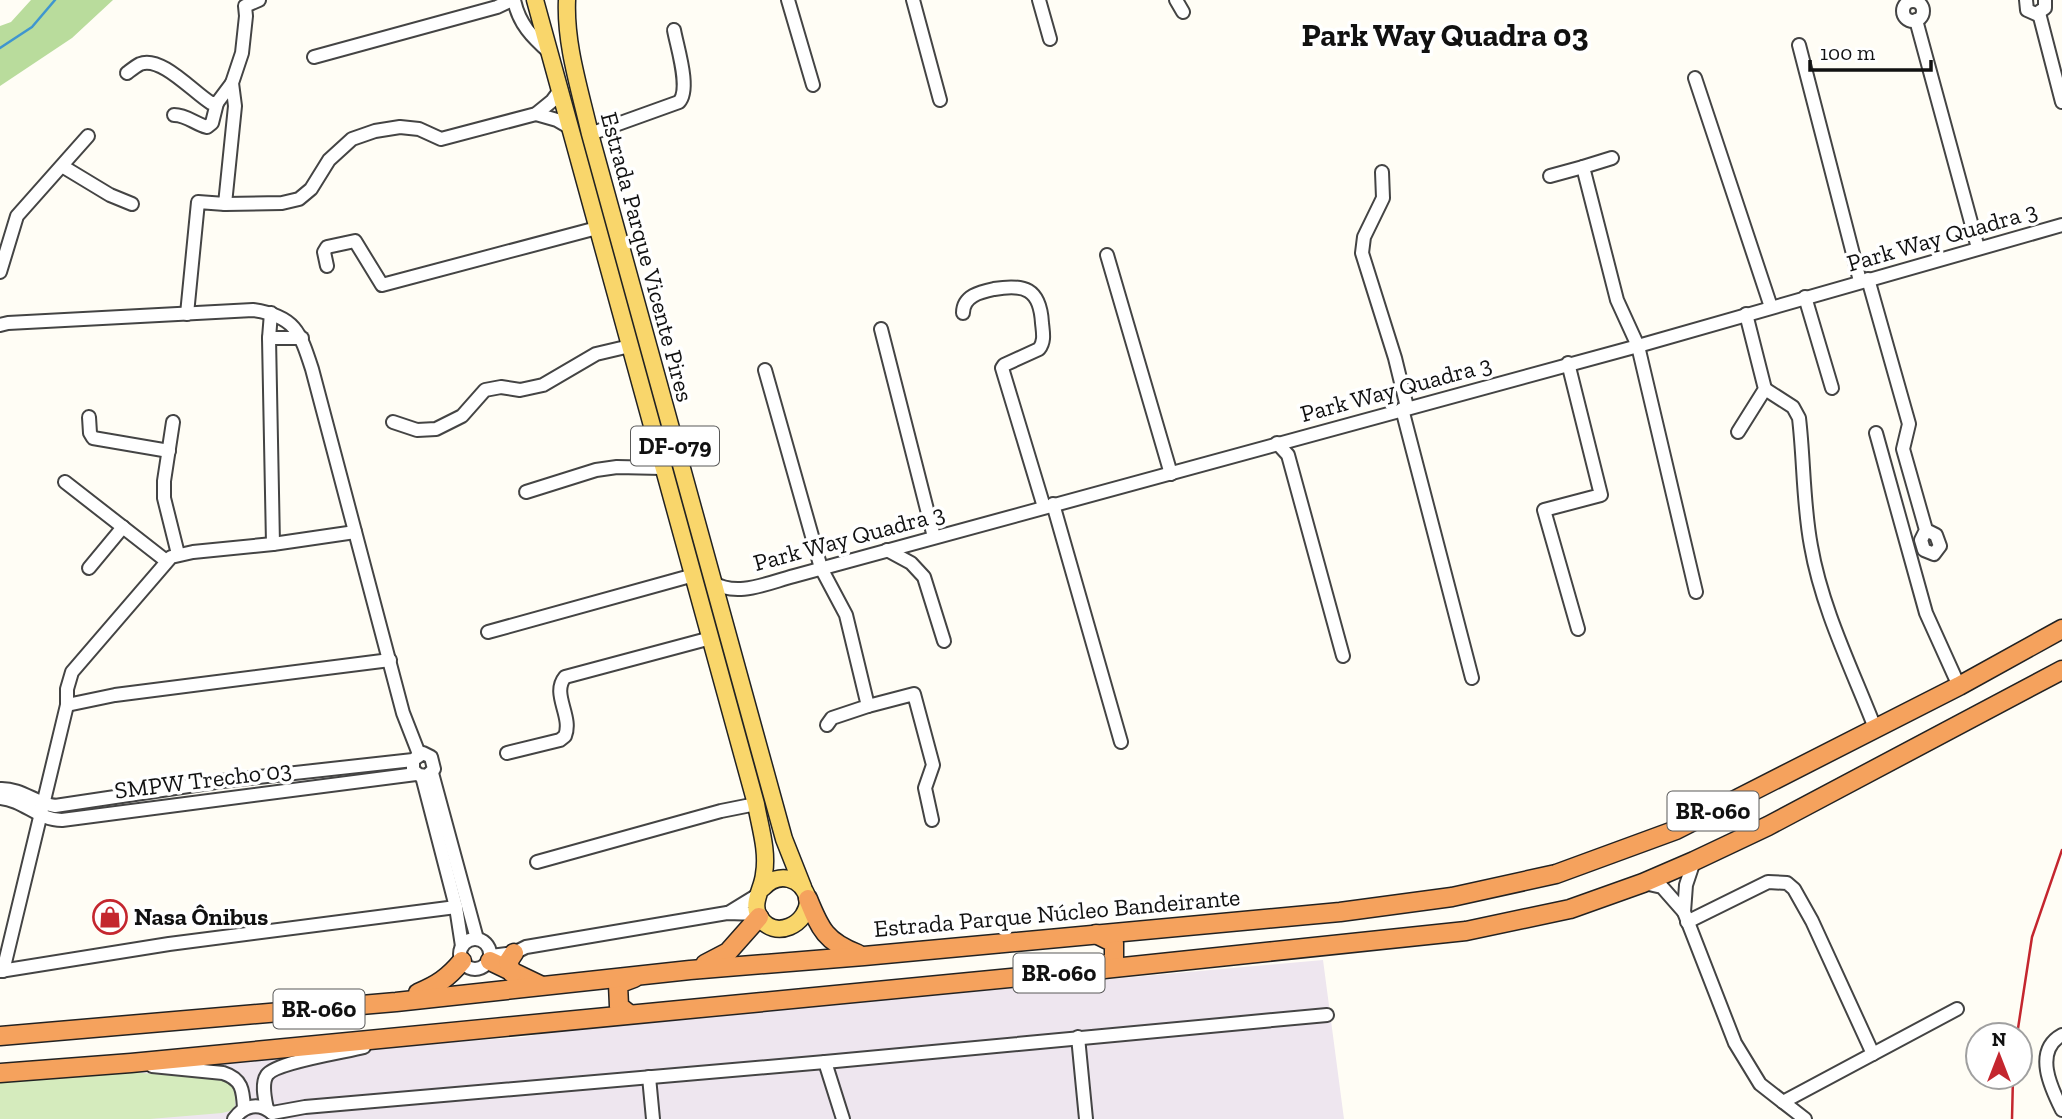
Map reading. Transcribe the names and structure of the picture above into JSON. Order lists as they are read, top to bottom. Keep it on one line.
{"streets":{"highway":["BR-060","Estrada Parque Núcleo Bandeirante"],"main road":["Estrada Parque Vicente Pires","DF-079"],"street":["Park Way Quadra 3","SMPW Trecho 03"]},"crossings":[["Park Way Quadra 3","Estrada Parque Vicente Pires"]],"districts":["Park Way Quadra 03"],"places":{"shop":["Nasa Ônibus"]},"scale_bar":"100 m","north":"top"}
